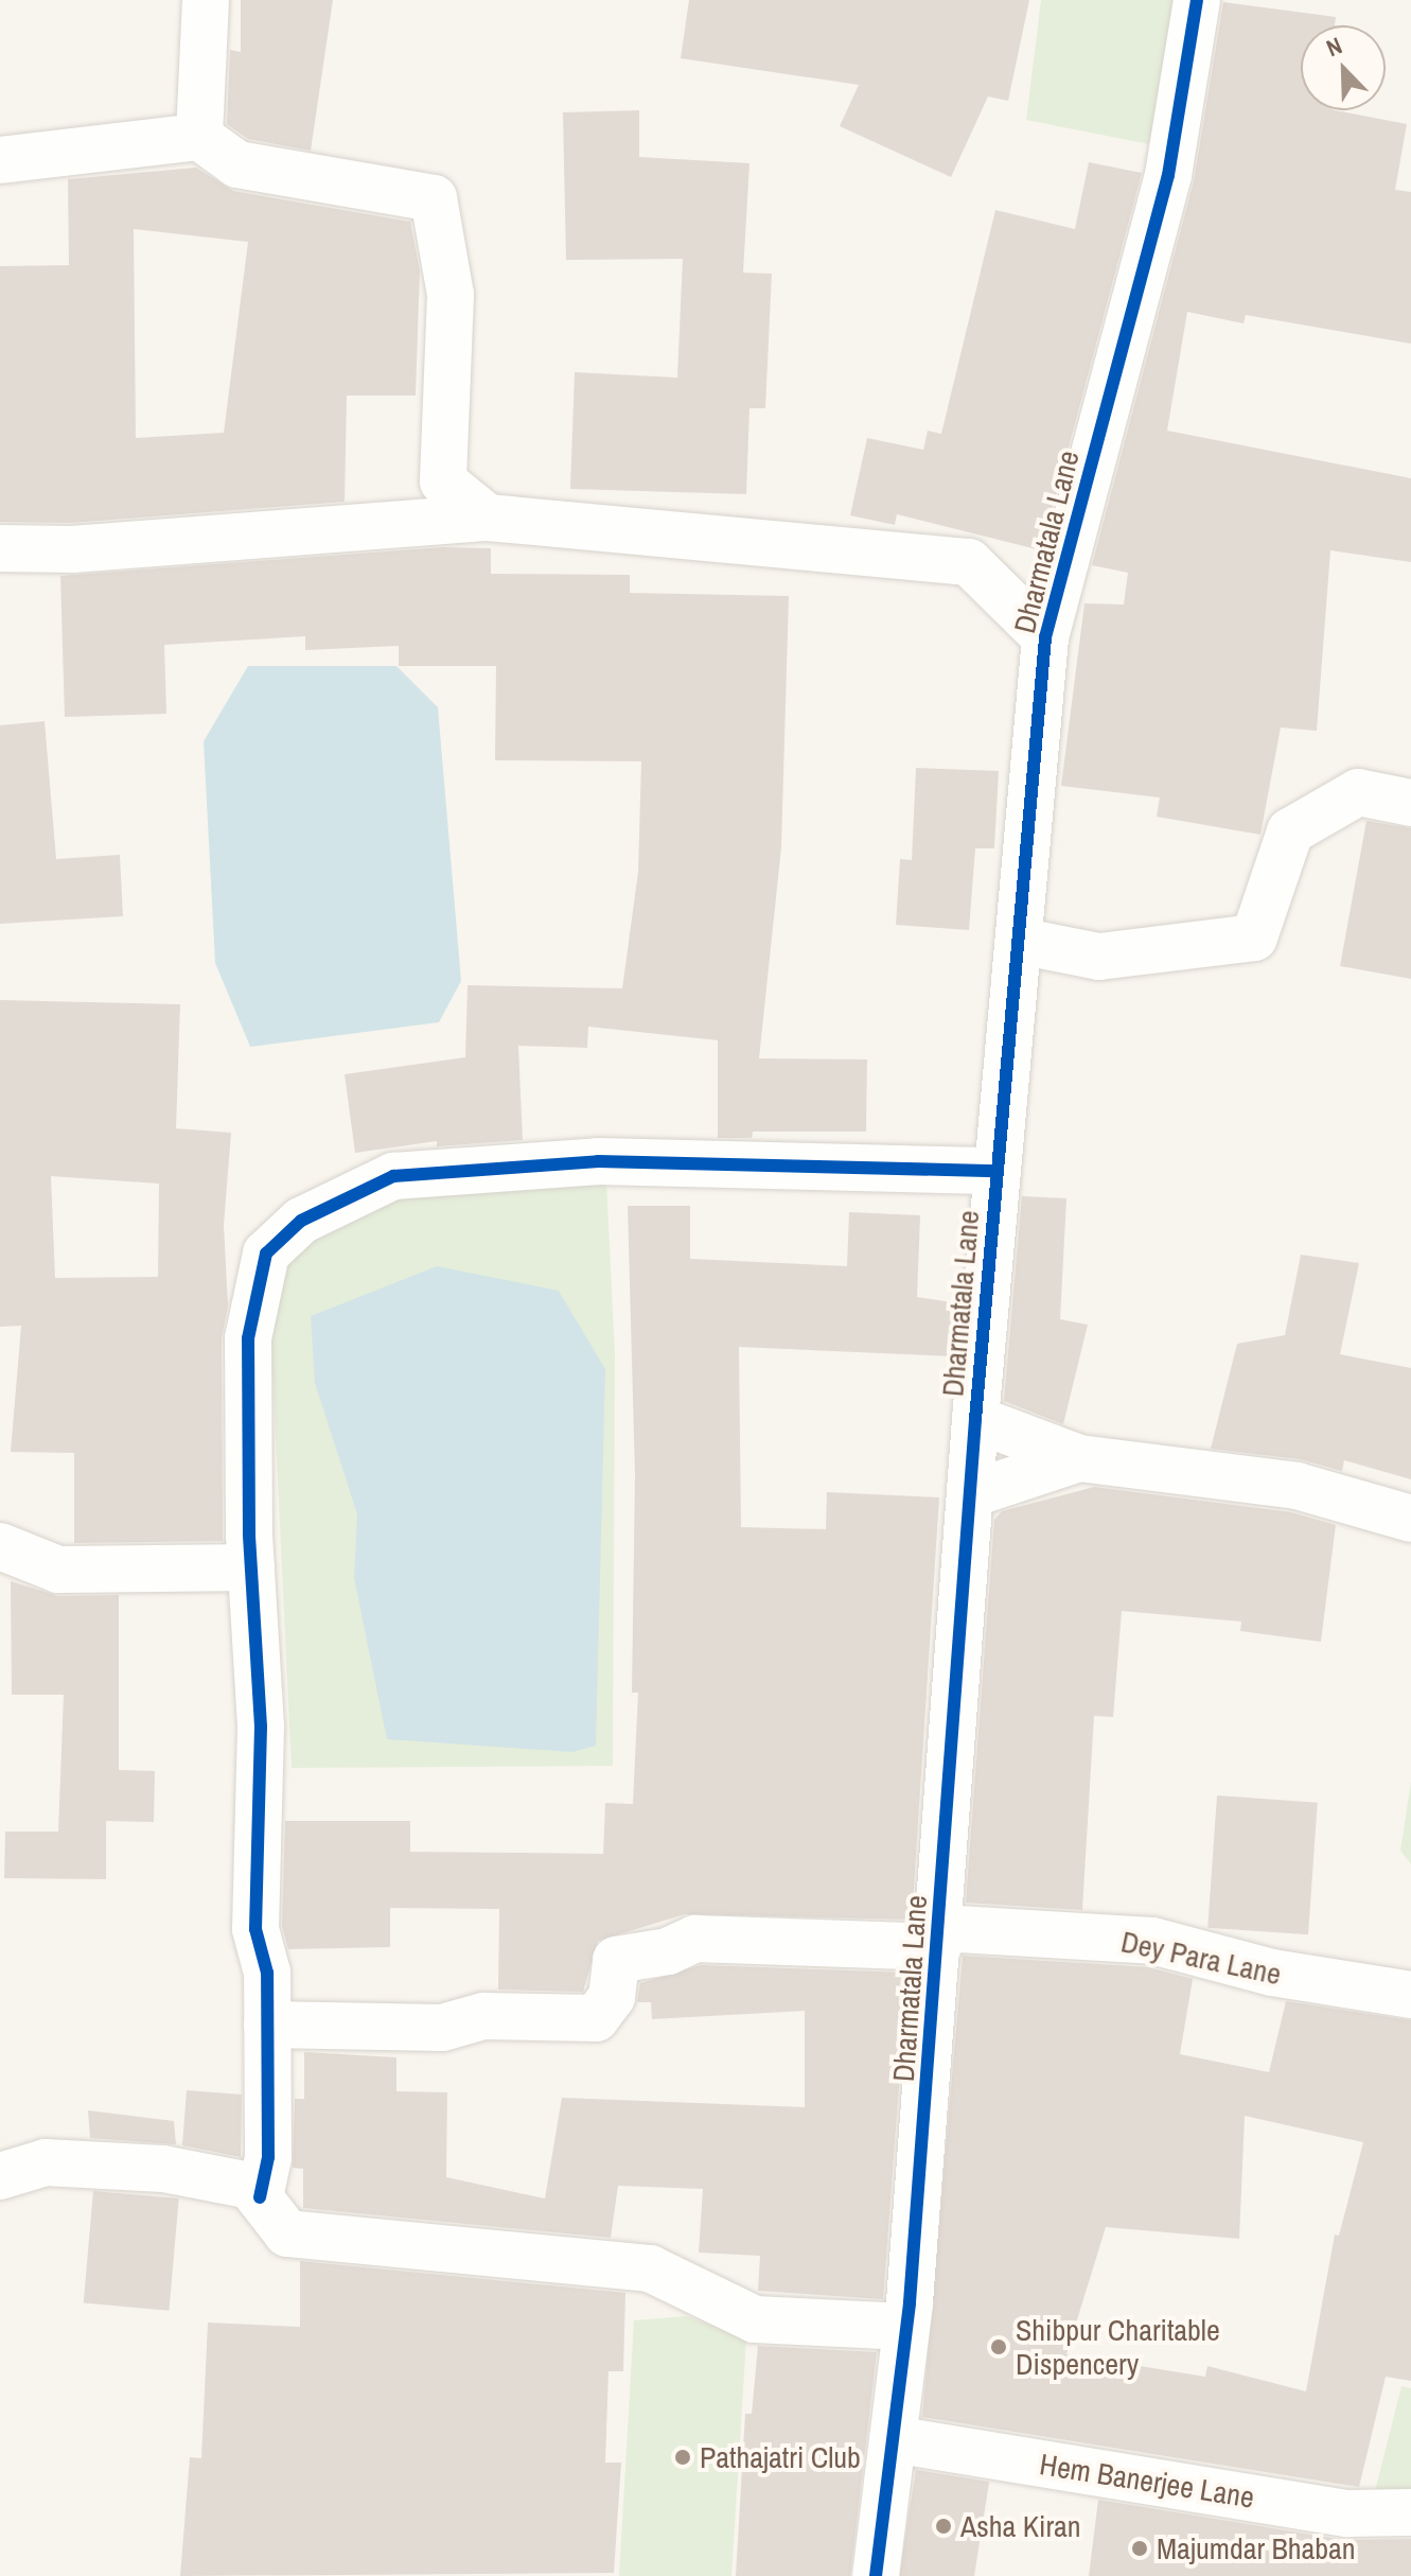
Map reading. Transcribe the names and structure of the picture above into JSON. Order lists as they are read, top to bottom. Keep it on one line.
{"streets":{"street":["Dharmatala Lane","Dey Para Lane","Hem Banerjee Lane"]},"crossings":[["Dharmatala Lane","Dey Para Lane"],["Dharmatala Lane","Hem Banerjee Lane"]],"places":["Shibpur Charitable Dispencery","Pathajatri Club","Asha Kiran","Majumdar Bhaban"],"north":"top left"}
